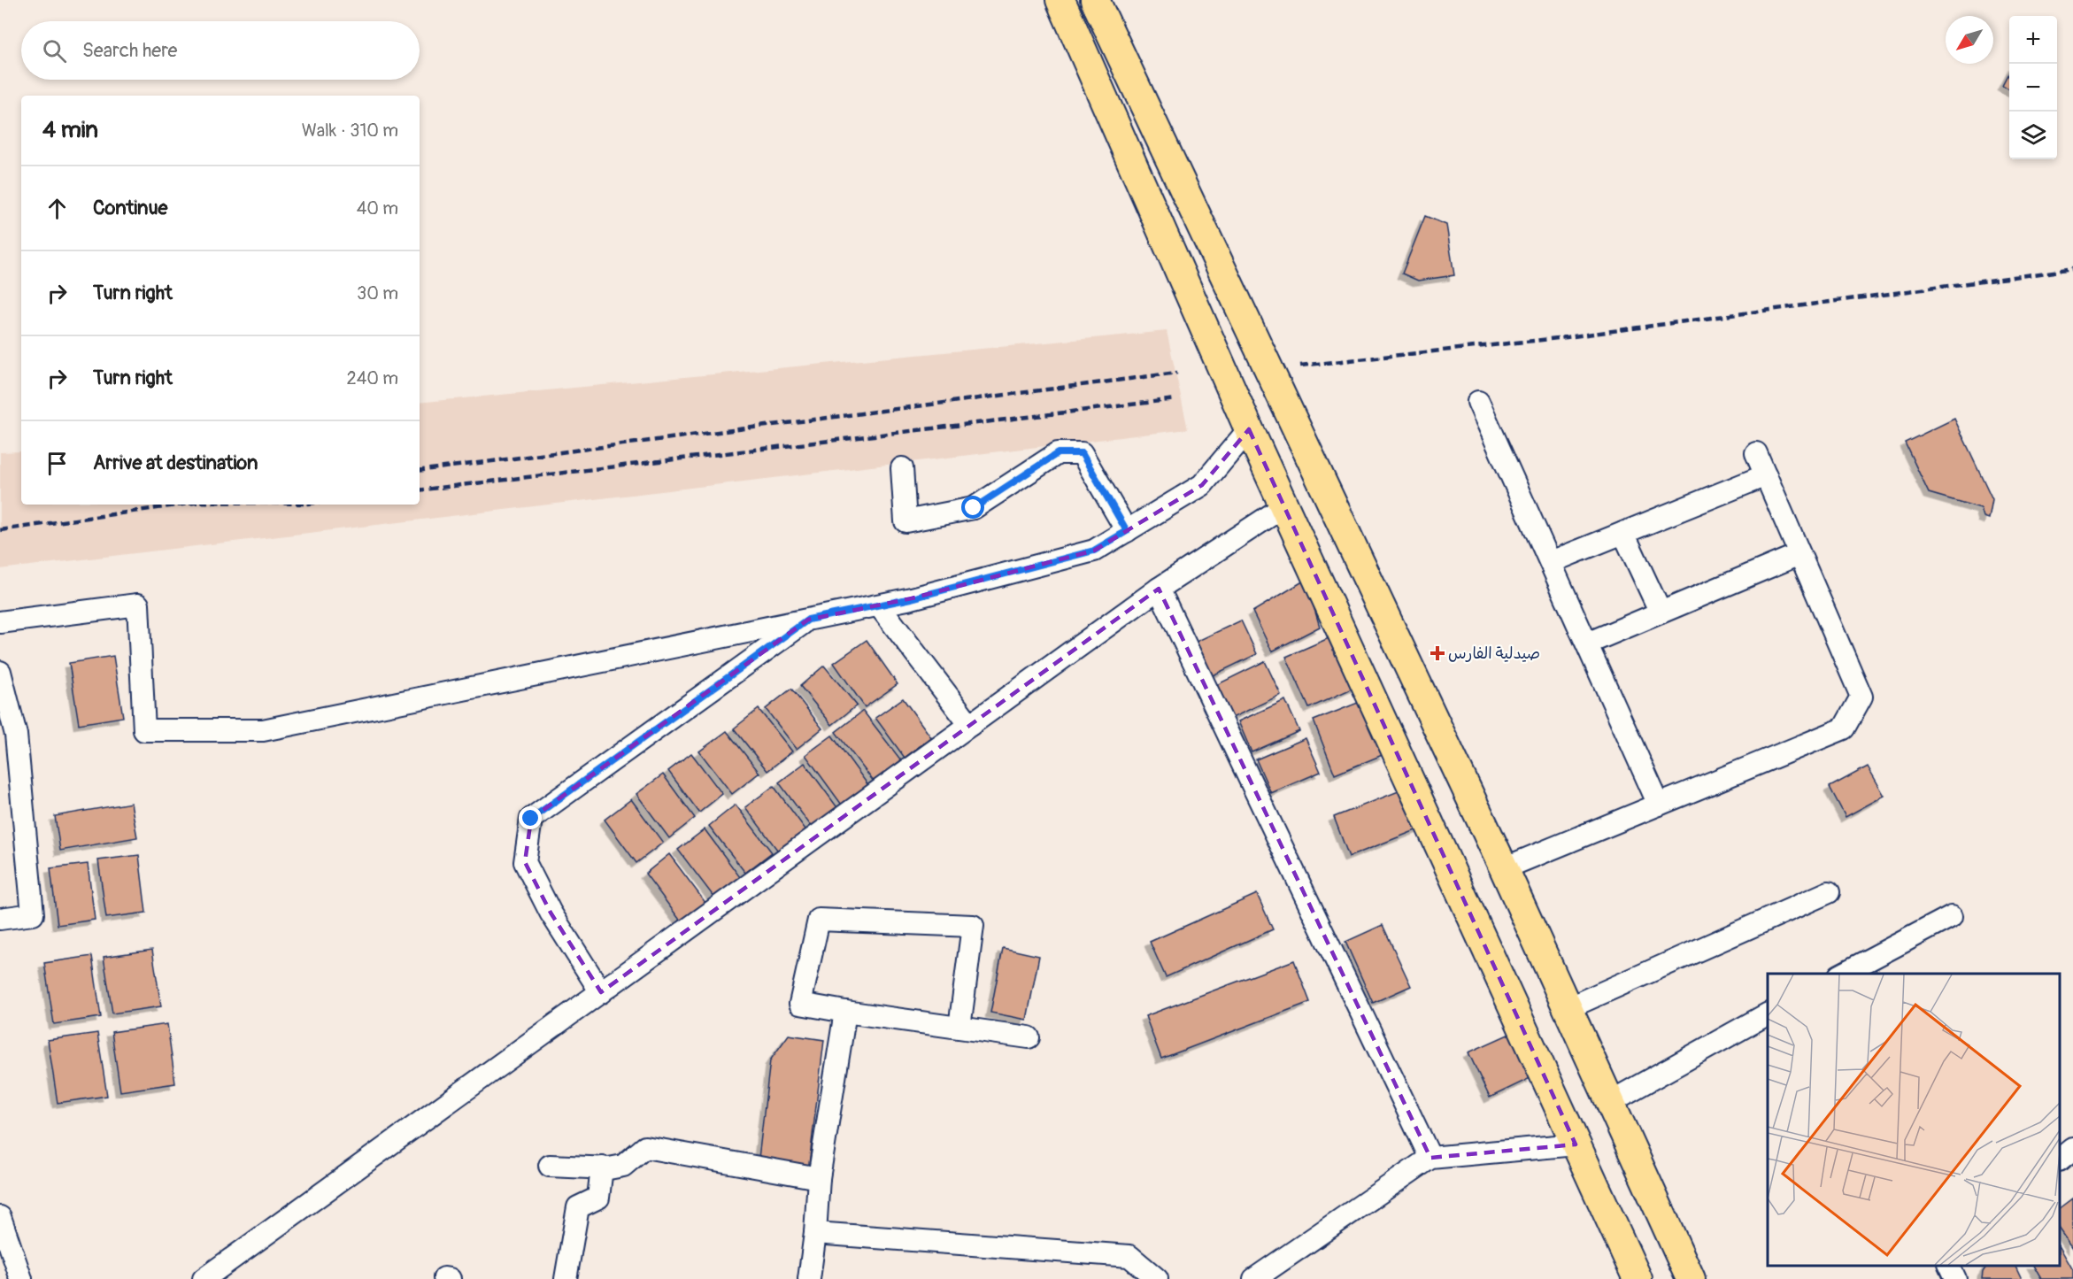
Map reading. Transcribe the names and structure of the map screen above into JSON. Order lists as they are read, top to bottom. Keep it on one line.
{"places":{"health":["صيدلية الفارس"]},"north":"bottom left","page":{"map_buttons":["+","−"],"search":"Search here","heading":["4 min","Walk · 310 m"],"list":[["Continue","40 m"],["Turn right","30 m"],["Turn right","240 m"],"Arrive at destination"]}}
